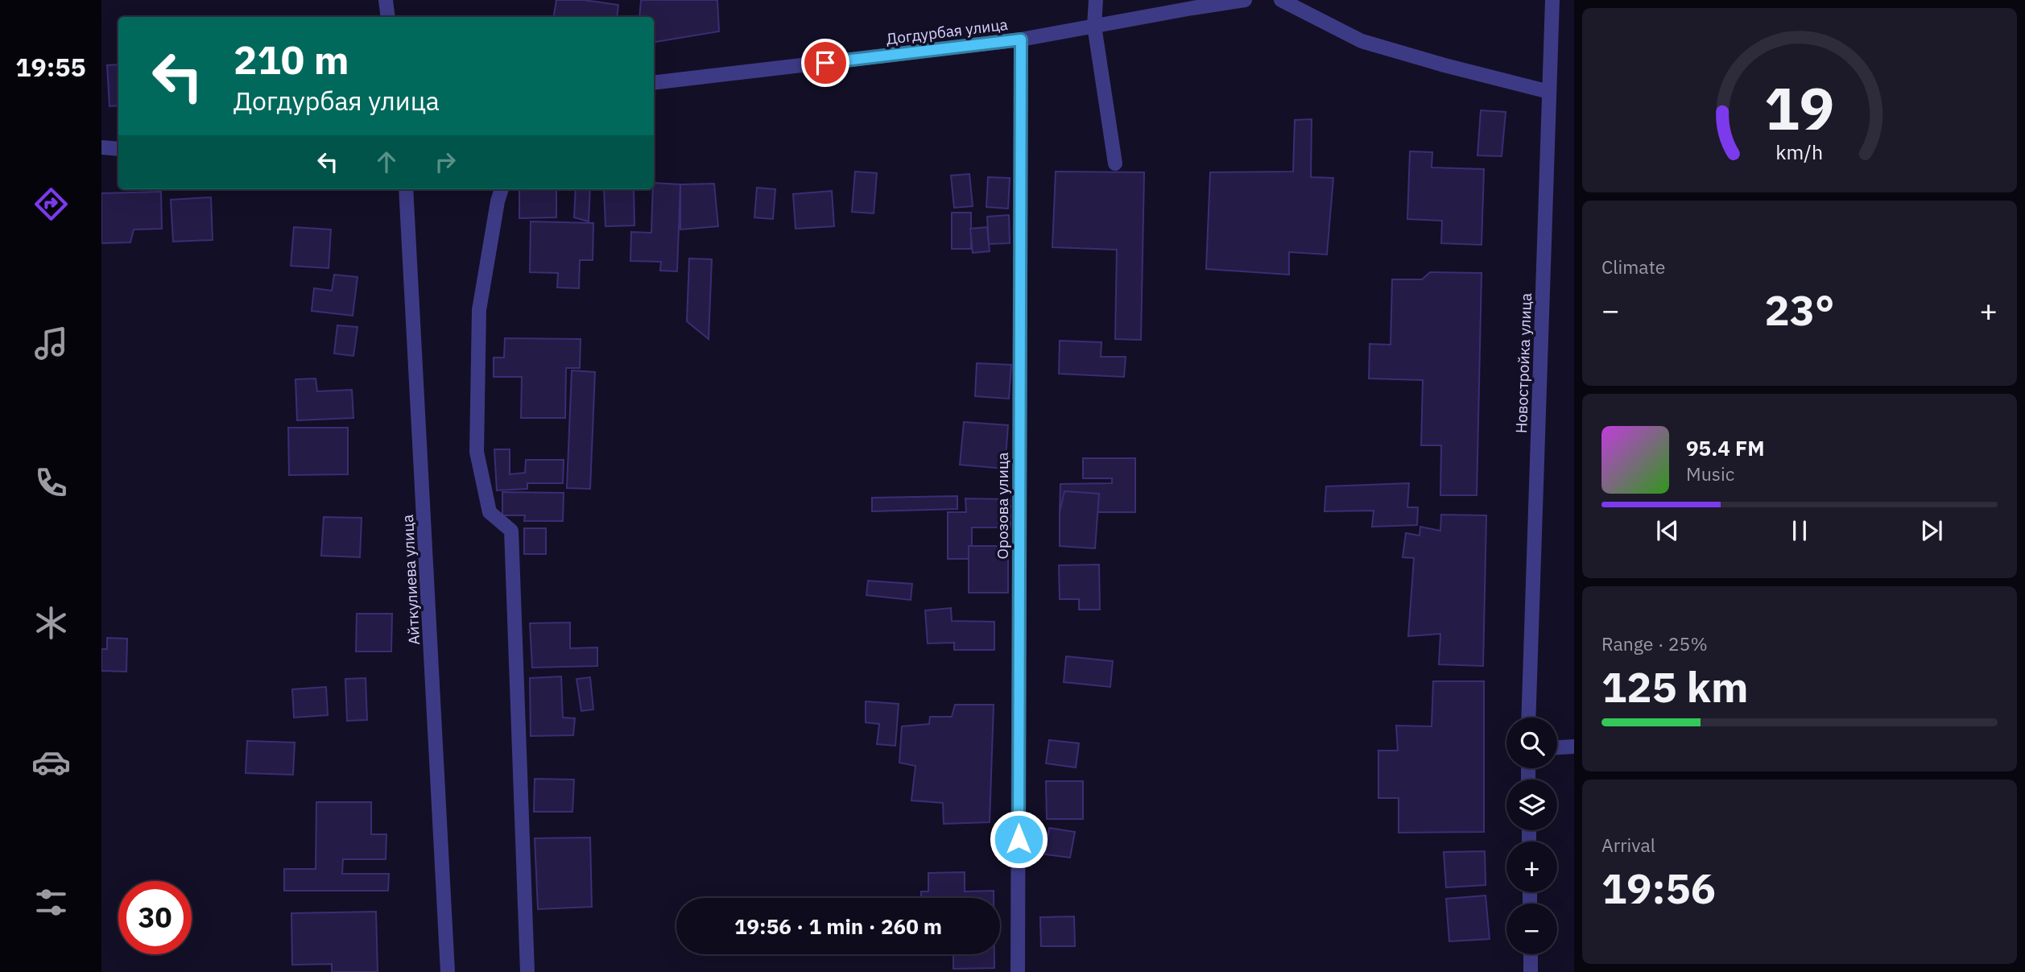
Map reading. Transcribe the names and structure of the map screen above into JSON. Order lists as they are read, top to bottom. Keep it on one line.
{"streets":{"street":["Догдурбая улица","Новостройка улица","Орозова улица","Айткулиева улица"]},"crossings":[["Догдурбая улица","Орозова улица"]],"page":{"tabs":"19:55","turn":["210 m","Догдурбая улица"],"tile":["Climate",["Range · 25%","125 km"],["Arrival","19:56"]],"heat":["−","23°","+"],"song":["95.4 FM","Music"],"map_buttons":["+","−"],"limit":"30","trip":"19:56 · 1 min · 260 m","gauge":["19","km/h"]}}
